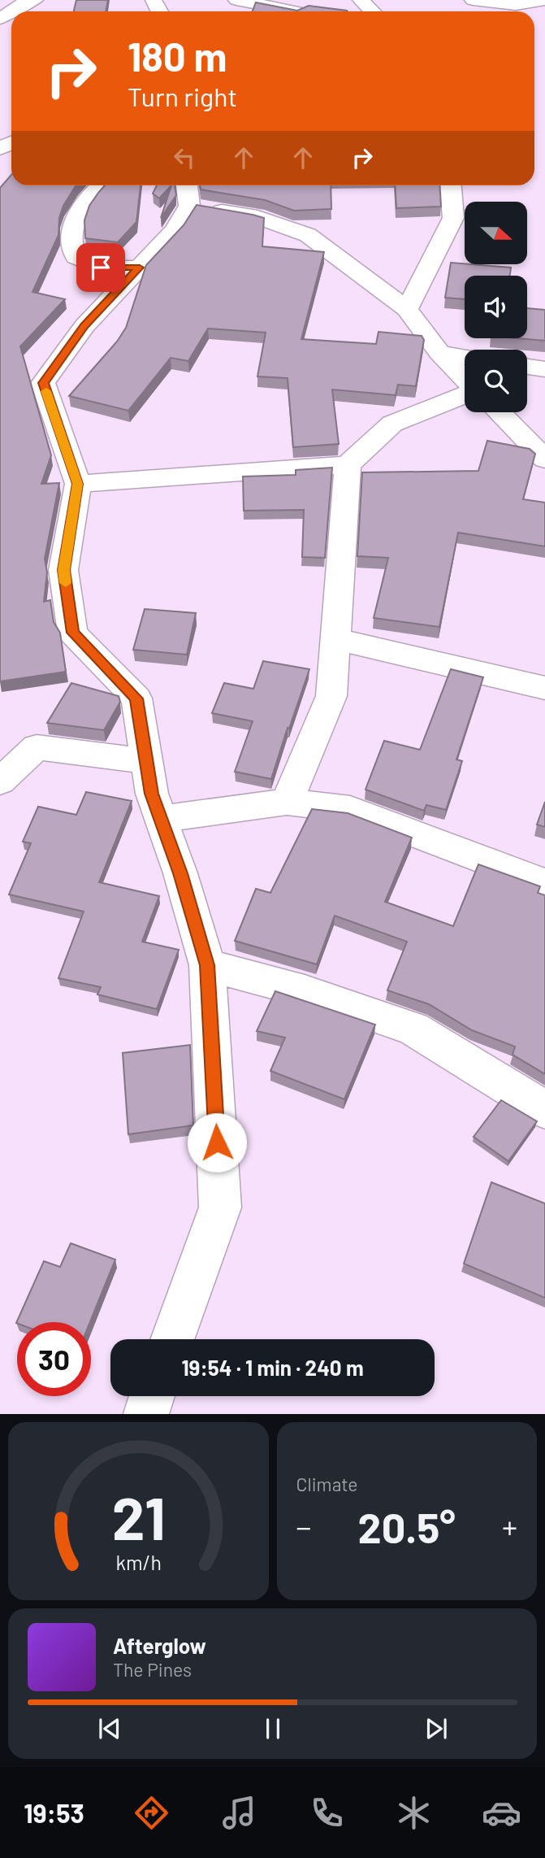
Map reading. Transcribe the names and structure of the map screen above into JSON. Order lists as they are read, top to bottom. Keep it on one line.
{"north":"right","page":{"turn":["180 m","Turn right"],"limit":"30","trip":"19:54 · 1 min · 240 m","tile":"Climate","heat":["−","20.5°","+"],"song":["Afterglow","The Pines"],"tabs":"19:53","gauge":["21","km/h"]}}
